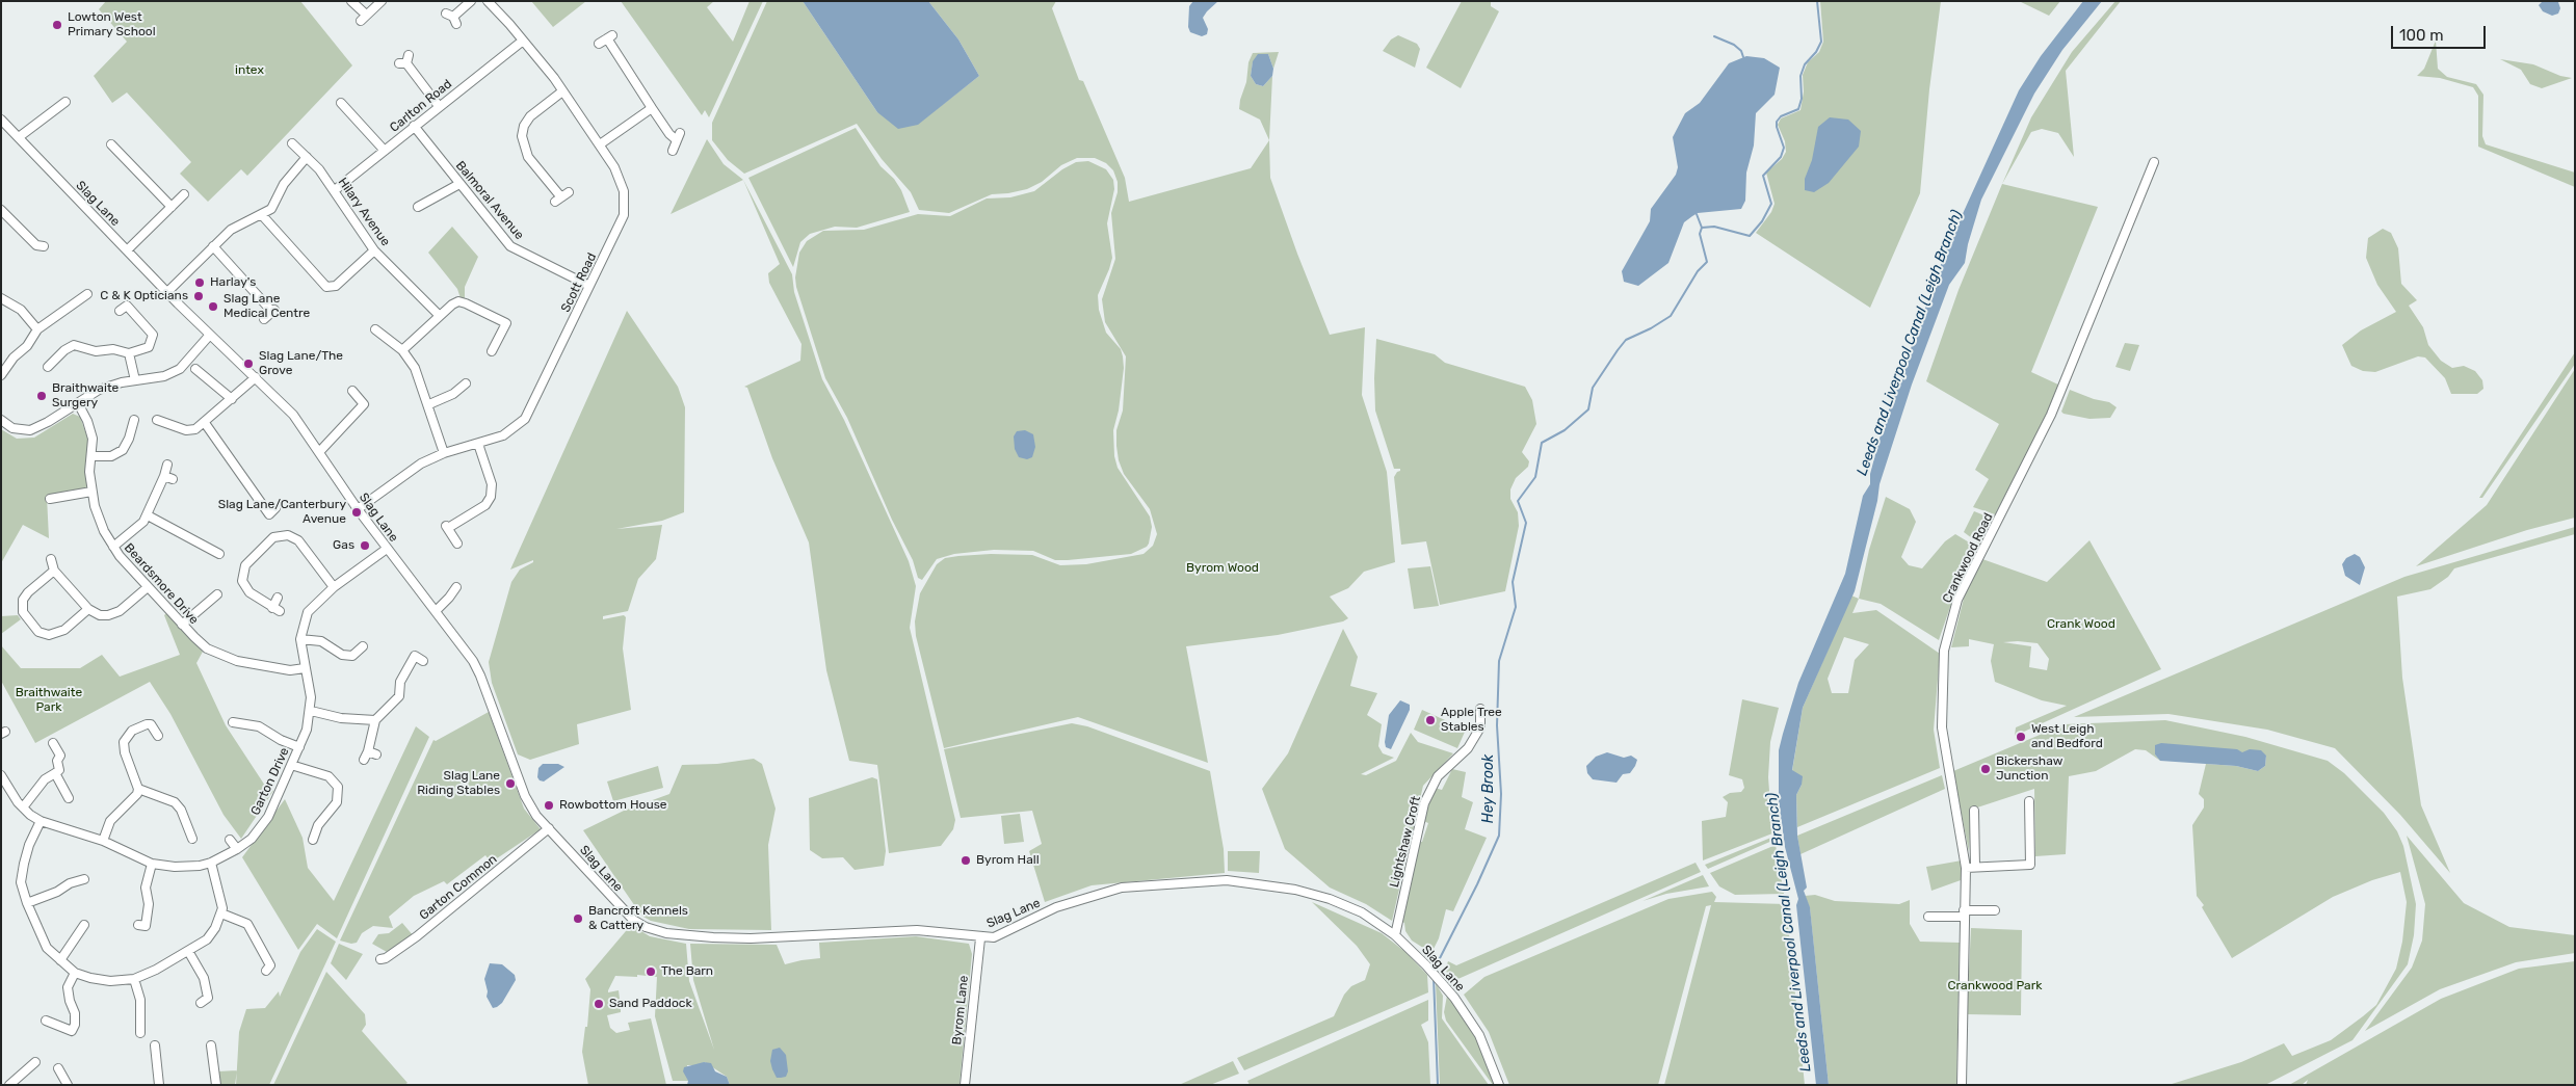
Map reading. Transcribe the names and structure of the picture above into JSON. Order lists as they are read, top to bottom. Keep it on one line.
{"streets":{"street":["Carlton Road","Balmoral Avenue","Slag Lane","Hilary Avenue","Scott Road","Crankwood Road","Beardsmore Drive","Garton Drive","Lightshaw Croft","Garton Common","Byrom Lane"]},"crossings":[["Carlton Road","Balmoral Avenue"],["Carlton Road","Hilary Avenue"],["Carlton Road","Scott Road"],["Balmoral Avenue","Scott Road"],["Slag Lane","Scott Road"],["Slag Lane","Garton Drive"],["Slag Lane","Lightshaw Croft"],["Slag Lane","Garton Common"],["Slag Lane","Byrom Lane"],["Beardsmore Drive","Garton Drive"]],"water":["Leeds and Liverpool Canal (Leigh Branch)","Hey Brook"],"parks":["intex","Byrom Wood","Crank Wood","Braithwaite Park","Crankwood Park"],"places":["Lowton West Primary School","Harlay's","C & K Opticians","Slag Lane Medical Centre","Slag Lane/The Grove","Braithwaite Surgery","Slag Lane/Canterbury Avenue","Gas","Apple Tree Stables","West Leigh and Bedford","Bickershaw Junction","Slag Lane Riding Stables","Rowbottom House","Byrom Hall","Bancroft Kennels & Cattery","The Barn","Sand Paddock"],"scale_bar":"100 m"}
